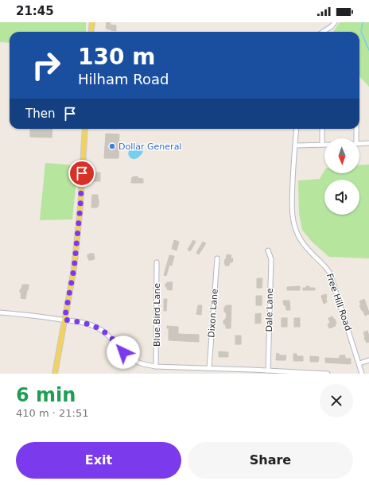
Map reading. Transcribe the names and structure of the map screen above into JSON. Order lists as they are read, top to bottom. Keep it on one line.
{"streets":{"street":["Free Hill Road","Dale Lane","Dixon Lane","Blue Bird Lane"]},"places":["Dollar General"],"north":"bottom","page":{"status":"21:45","turn":["130 m","Hilham Road"],"then":"Then","heading":["6 min","410 m · 21:51"],"buttons":["Exit","Share"]}}
